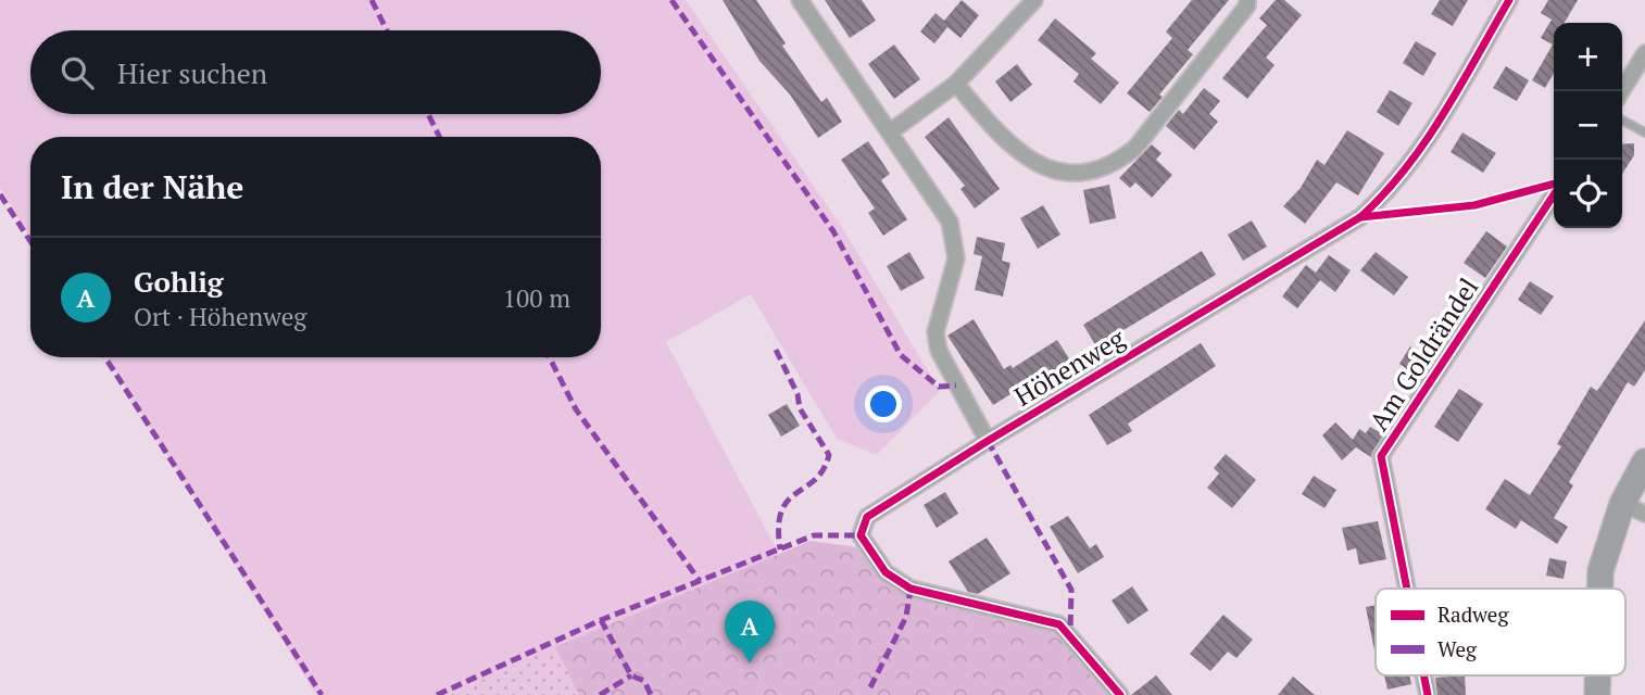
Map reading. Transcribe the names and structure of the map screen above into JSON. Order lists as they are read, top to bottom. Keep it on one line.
{"streets":{"street":["Am Goldrändel","Höhenweg"]},"legend":["Radweg","Weg"],"page":{"map_buttons":["+","−"],"search":"Hier suchen","heading":"In der Nähe","list":[{"mark":"A","name":"Gohlig","note":"Ort · Höhenweg","value":"100 m"}],"pins":"A"}}
